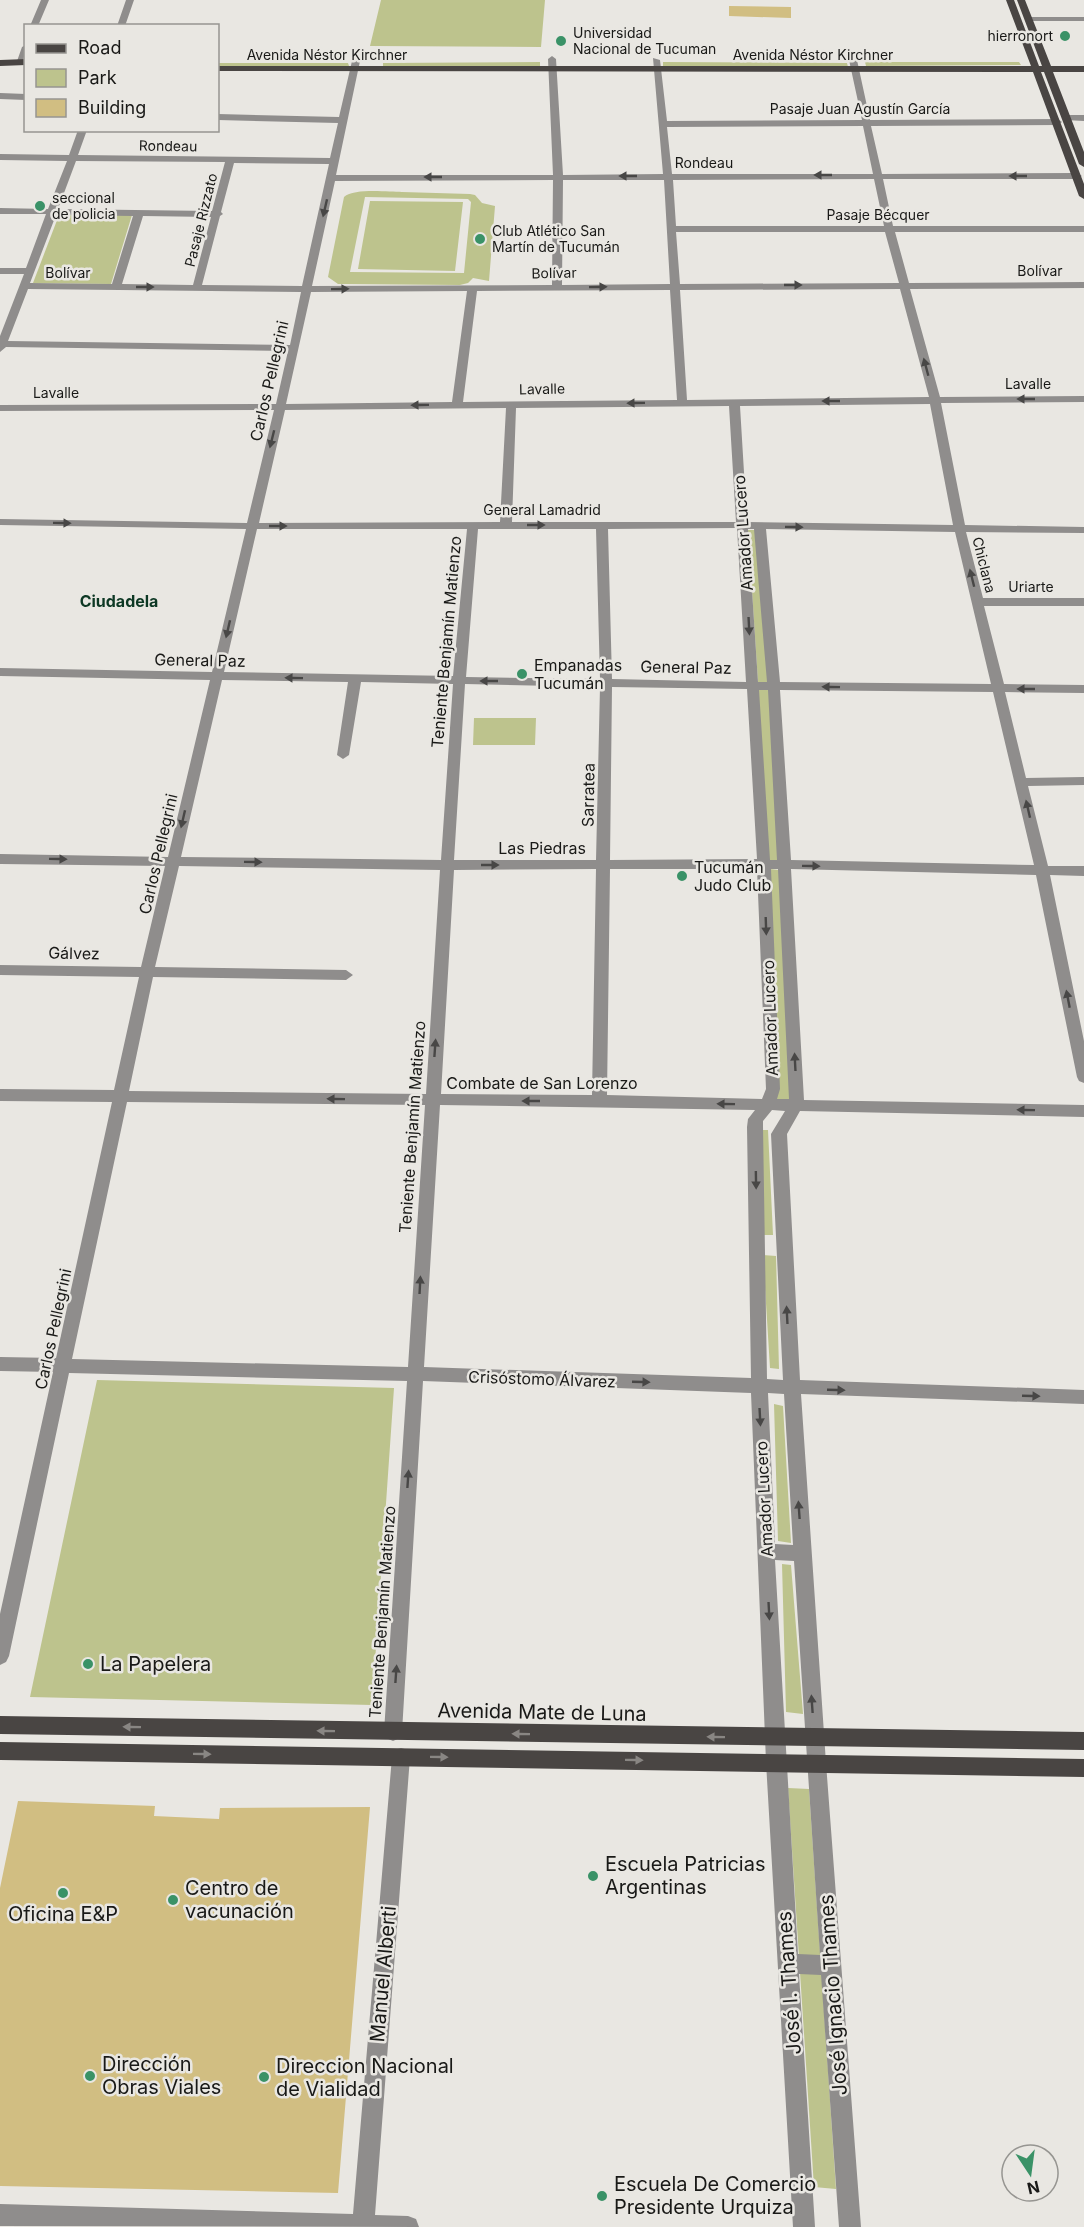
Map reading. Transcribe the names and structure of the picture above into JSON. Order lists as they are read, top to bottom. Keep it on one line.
{"streets":{"main road":["Avenida Néstor Kirchner","Avenida Mate de Luna"],"street":["Pasaje Juan Agustín García","Rondeau","Pasaje Bécquer","Pasaje Rizzato","Bolívar","Carlos Pellegrini","Lavalle","General Lamadrid","Amador Lucero","Chiclana","Uriarte","Teniente Benjamín Matienzo","General Paz","Sarratea","Las Piedras","Gálvez","Combate de San Lorenzo","Crisóstomo Álvarez","Manuel Alberti","José I. Thames","José Ignacio Thames"]},"crossings":[["Avenida Néstor Kirchner","Carlos Pellegrini"],["Avenida Néstor Kirchner","Chiclana"],["Pasaje Juan Agustín García","Chiclana"],["Rondeau","Pasaje Rizzato"],["Rondeau","Carlos Pellegrini"],["Rondeau","Chiclana"],["Pasaje Bécquer","Chiclana"],["Pasaje Rizzato","Bolívar"],["Bolívar","Carlos Pellegrini"],["Bolívar","Chiclana"],["Carlos Pellegrini","Lavalle"],["Carlos Pellegrini","General Lamadrid"],["Carlos Pellegrini","General Paz"],["Carlos Pellegrini","Las Piedras"],["Carlos Pellegrini","Gálvez"],["Carlos Pellegrini","Combate de San Lorenzo"],["Carlos Pellegrini","Crisóstomo Álvarez"],["Lavalle","Amador Lucero"],["Lavalle","Chiclana"],["General Lamadrid","Amador Lucero"],["General Lamadrid","Chiclana"],["General Lamadrid","Teniente Benjamín Matienzo"],["General Lamadrid","Sarratea"],["Amador Lucero","General Paz"],["Amador Lucero","Las Piedras"],["Amador Lucero","Combate de San Lorenzo"],["Amador Lucero","Crisóstomo Álvarez"],["Amador Lucero","Avenida Mate de Luna"],["Amador Lucero","José I. Thames"],["Amador Lucero","José Ignacio Thames"],["Chiclana","Uriarte"],["Chiclana","General Paz"],["Chiclana","Las Piedras"],["Teniente Benjamín Matienzo","General Paz"],["Teniente Benjamín Matienzo","Las Piedras"],["Teniente Benjamín Matienzo","Combate de San Lorenzo"],["Teniente Benjamín Matienzo","Crisóstomo Álvarez"],["Teniente Benjamín Matienzo","Avenida Mate de Luna"],["General Paz","Sarratea"],["Sarratea","Las Piedras"],["Sarratea","Combate de San Lorenzo"],["Avenida Mate de Luna","José I. Thames"]],"one_way":["Rondeau","Bolívar","Carlos Pellegrini","Lavalle","General Lamadrid","Chiclana","Teniente Benjamín Matienzo","General Paz","Las Piedras","Combate de San Lorenzo","Crisóstomo Álvarez"],"districts":["Ciudadela"],"places":["hierronort","Universidad Nacional de Tucuman","seccional de policia","Club Atlético San Martín de Tucumán","Empanadas Tucumán","Tucumán Judo Club","La Papelera","Escuela Patricias Argentinas","Oficina E&P","Centro de vacunación","Dirección Obras Viales","Direccion Nacional de Vialidad","Escuela De Comercio Presidente Urquiza"],"legend":["Road","Park","Building"],"north":"bottom"}
